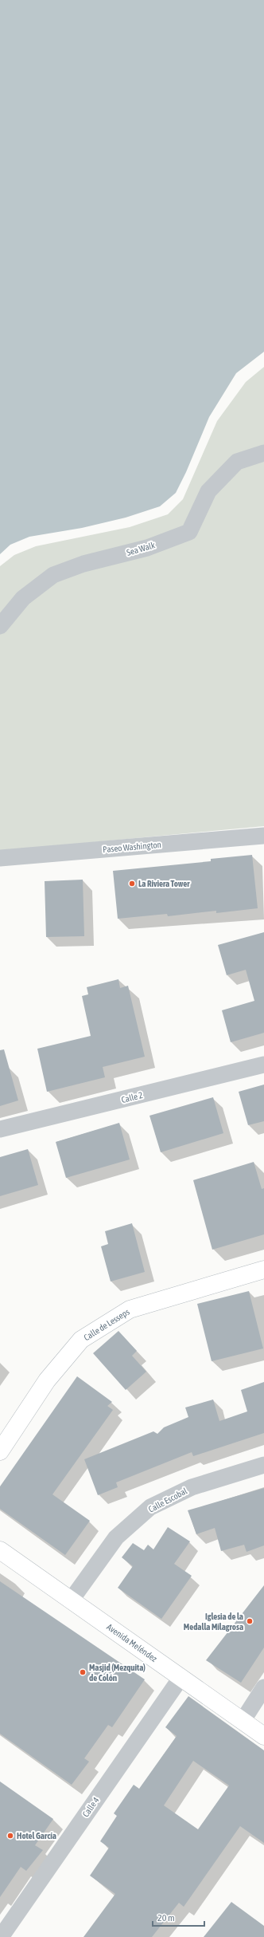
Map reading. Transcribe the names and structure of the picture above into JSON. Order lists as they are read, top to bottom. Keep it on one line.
{"streets":{"main road":["Calle de Lesseps","Avenida Meléndez"],"street":["Sea Walk","Paseo Washington","Calle 2","Calle Escobal","Calle 4"]},"crossings":[["Calle Escobal","Avenida Meléndez"],["Avenida Meléndez","Calle 4"]],"places":["La Riviera Tower","Iglesia de la Medalla Milagrosa","Masjid (Mezquita) de Colón","Hotel García"],"scale_bar":"20 m"}
